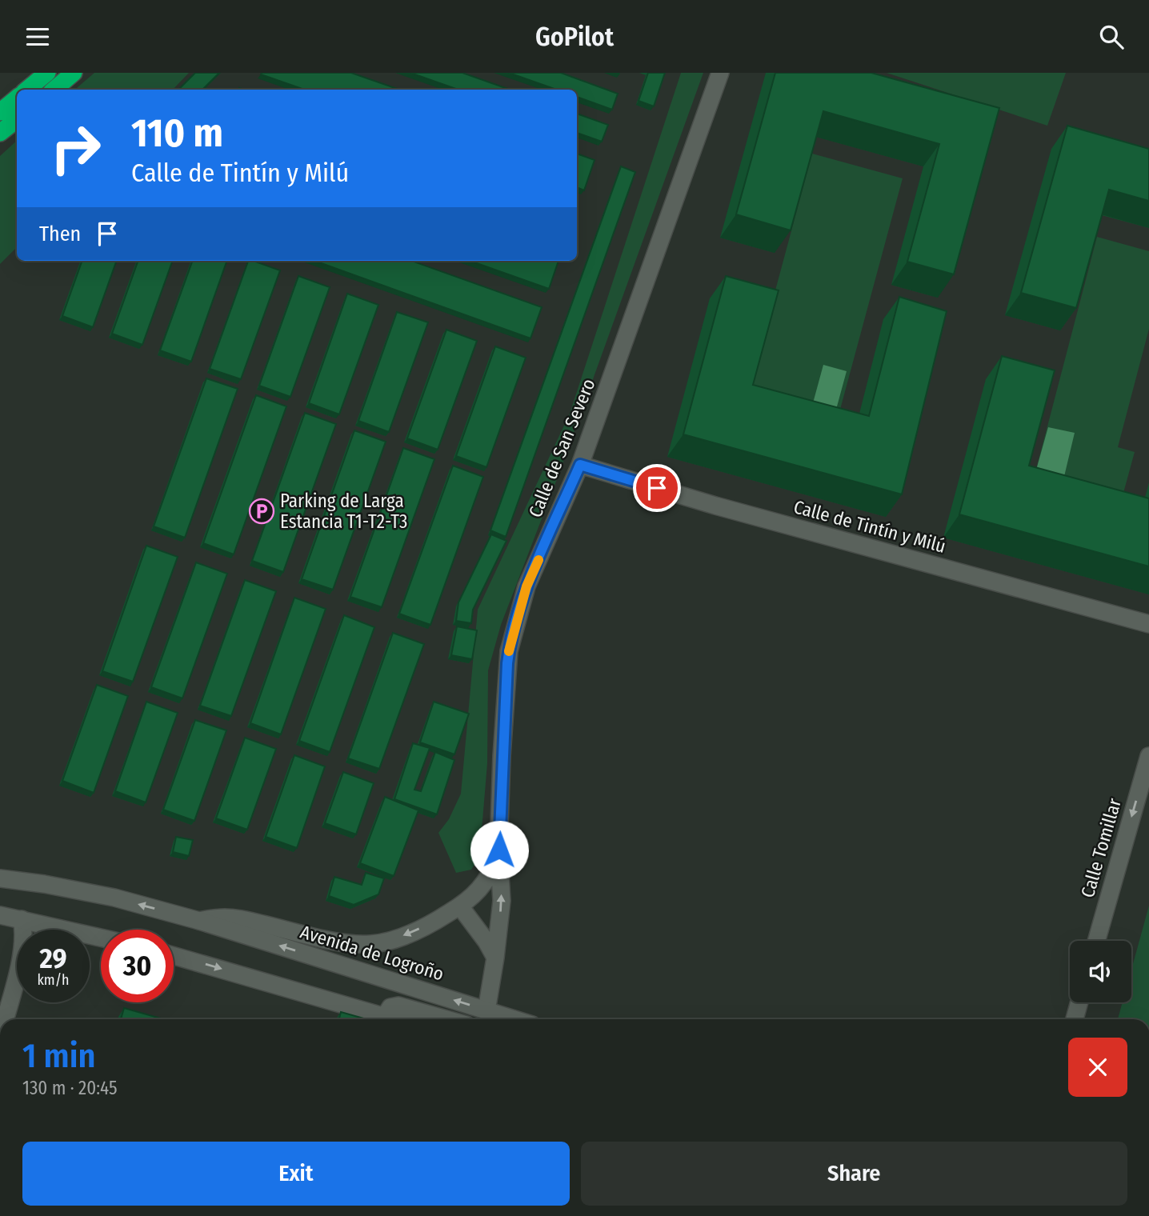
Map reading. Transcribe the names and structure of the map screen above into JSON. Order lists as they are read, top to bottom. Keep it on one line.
{"streets":{"street":["Calle de San Severo","Calle de Tintín y Milú","Calle Tomillar","Avenida de Logroño"]},"crossings":[["Calle de San Severo","Calle de Tintín y Milú"],["Calle de San Severo","Avenida de Logroño"]],"one_way":["Calle Tomillar"],"places":{"parking":["Parking de Larga Estancia T1-T2-T3"]},"page":{"header":"GoPilot","turn":["110 m","Calle de Tintín y Milú"],"then":"Then","speed":"29 km/h","limit":"30","heading":["1 min","130 m · 20:45"],"buttons":["Exit","Share"]}}
